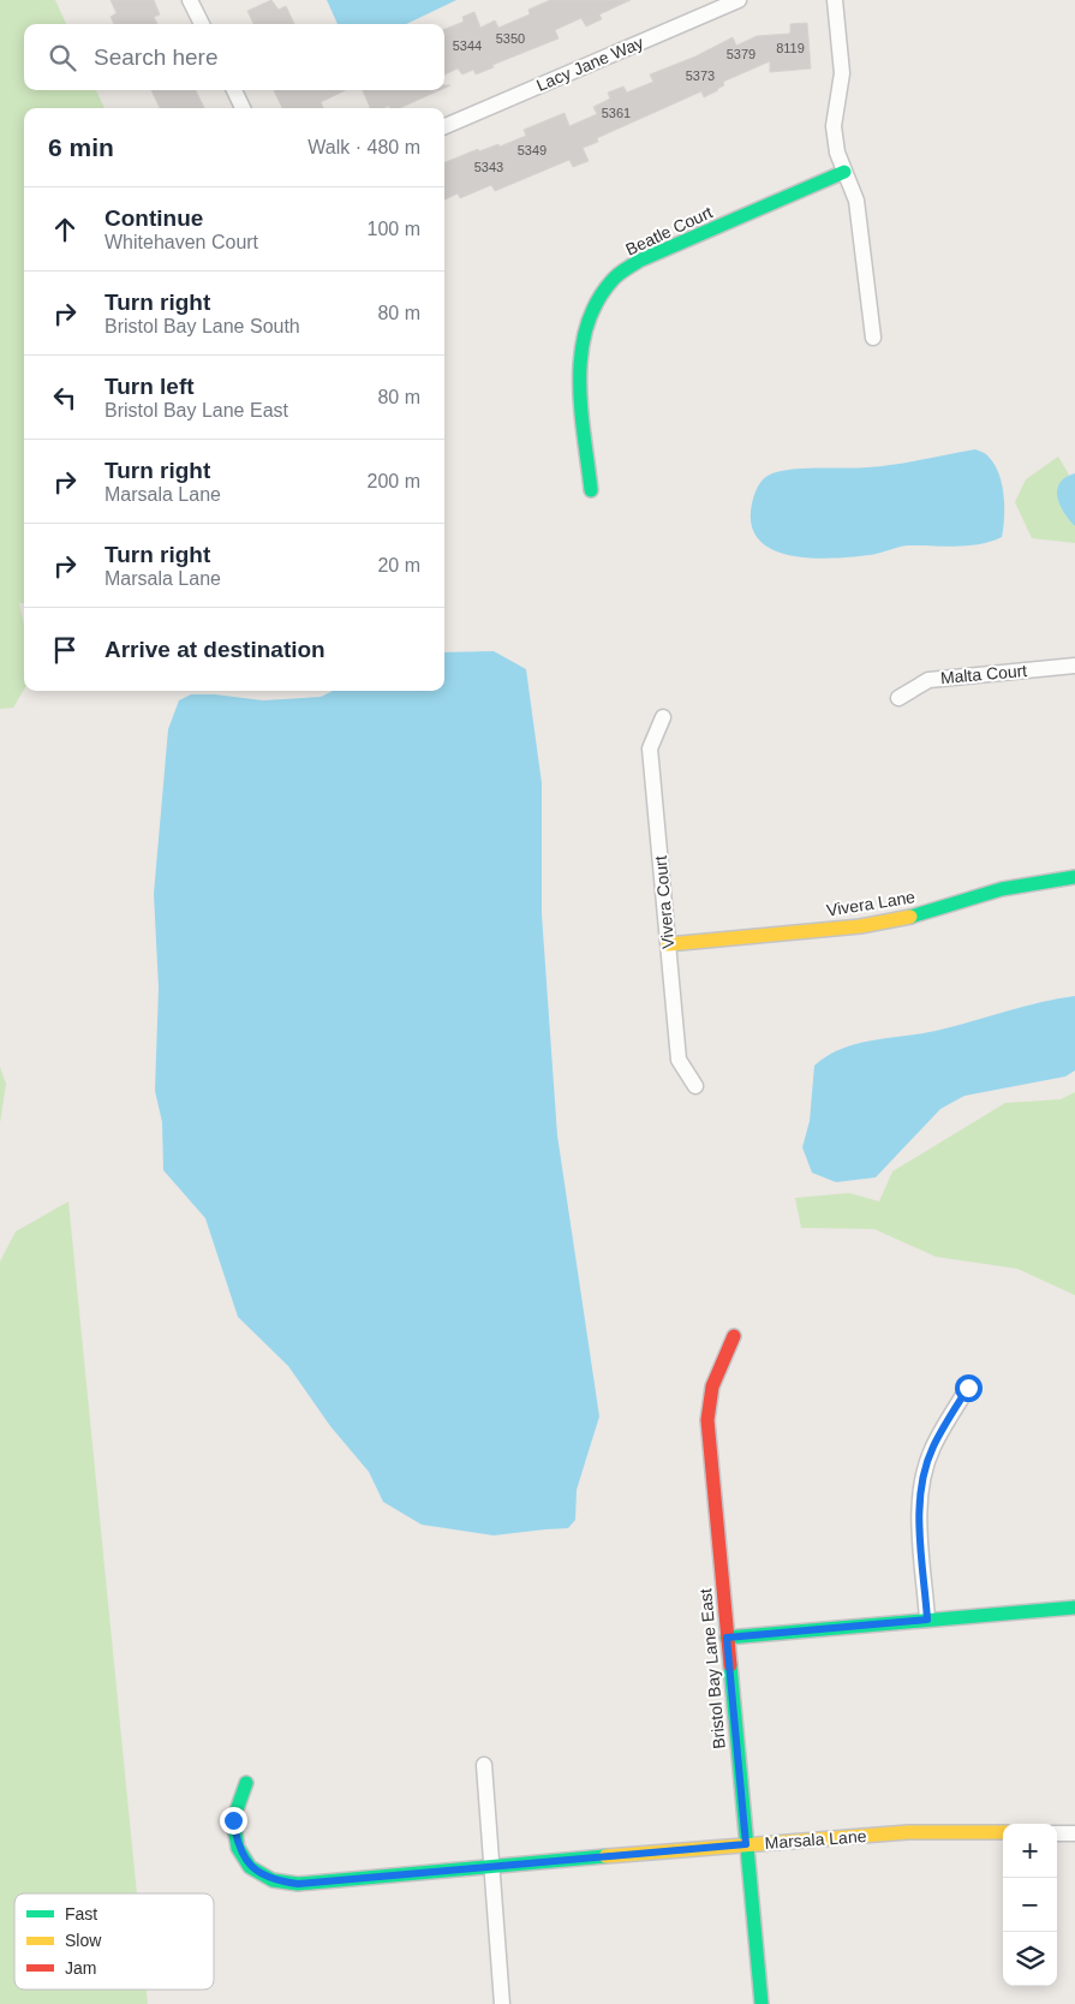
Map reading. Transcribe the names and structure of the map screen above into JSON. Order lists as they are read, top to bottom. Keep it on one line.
{"streets":{"street":["Lacy Jane Way","Beatle Court","Malta Court","Vivera Court","Vivera Lane","Bristol Bay Lane East","Marsala Lane"]},"crossings":[["Vivera Court","Vivera Lane"],["Bristol Bay Lane East","Marsala Lane"]],"house_numbers":["5350","5344","8119","5379","5373","5361","5349","5343"],"legend":["Fast","Slow","Jam"],"page":{"search":"Search here","heading":["6 min","Walk · 480 m"],"list":[["Continue","Whitehaven Court","100 m"],["Turn right","Bristol Bay Lane South","80 m"],["Turn left","Bristol Bay Lane East","80 m"],["Turn right","Marsala Lane","200 m"],["Turn right","Marsala Lane","20 m"],"Arrive at destination"],"map_buttons":["+","−"]}}
